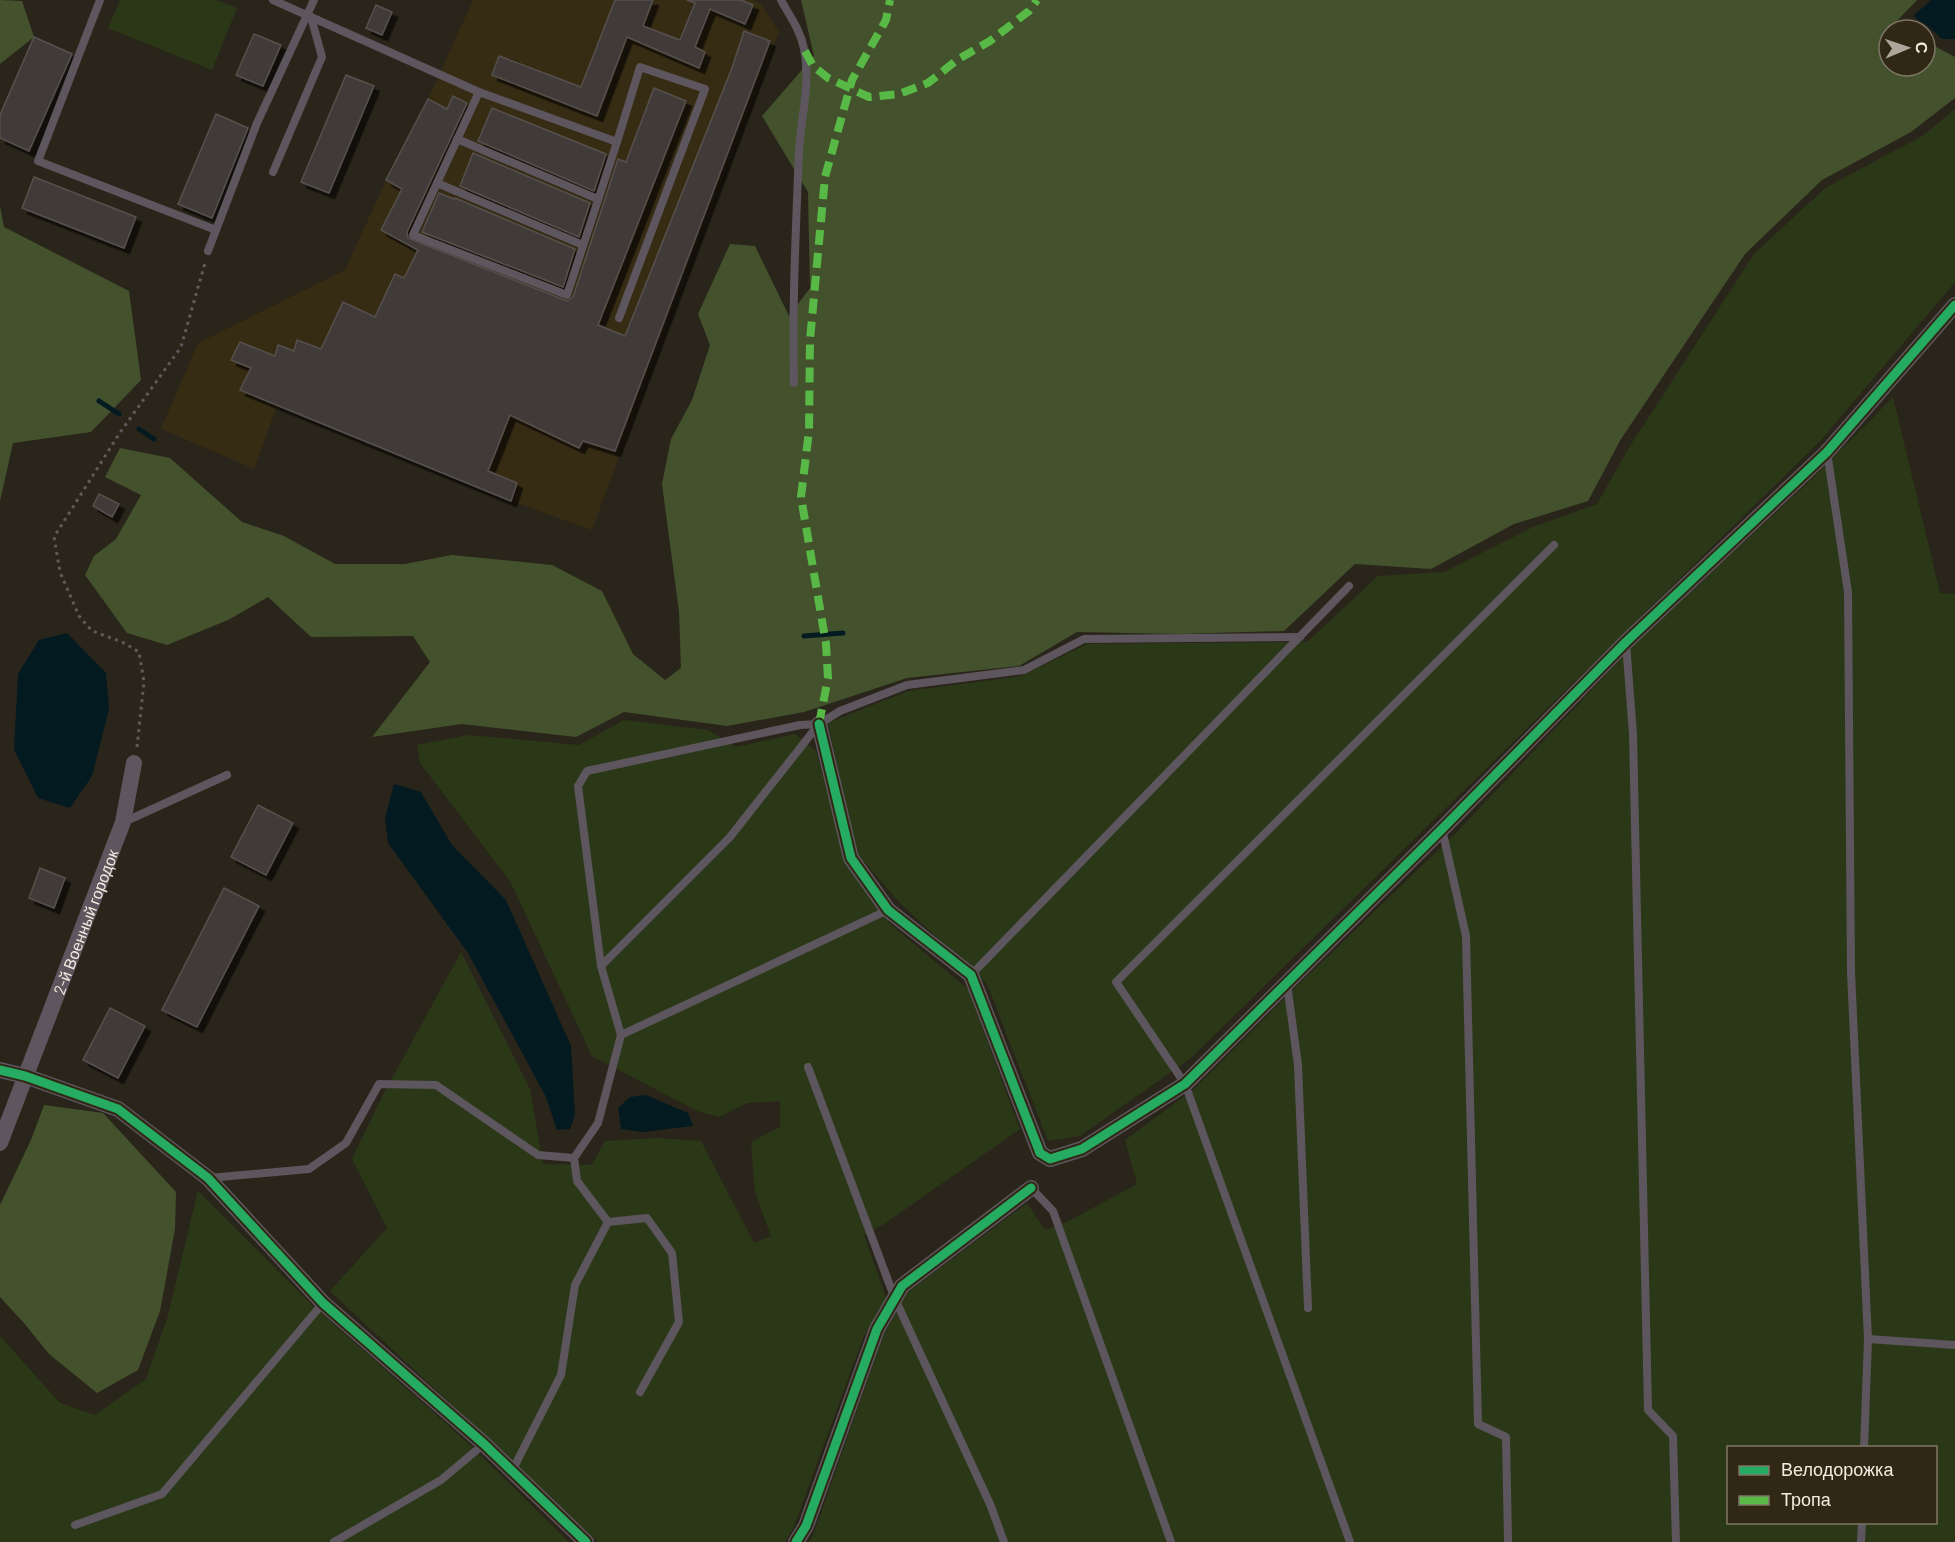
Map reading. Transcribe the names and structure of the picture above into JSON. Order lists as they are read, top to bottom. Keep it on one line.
{"streets":{"street":["2-й Военный городок"]},"legend":["Велодорожка","Тропа"],"north":"right"}
